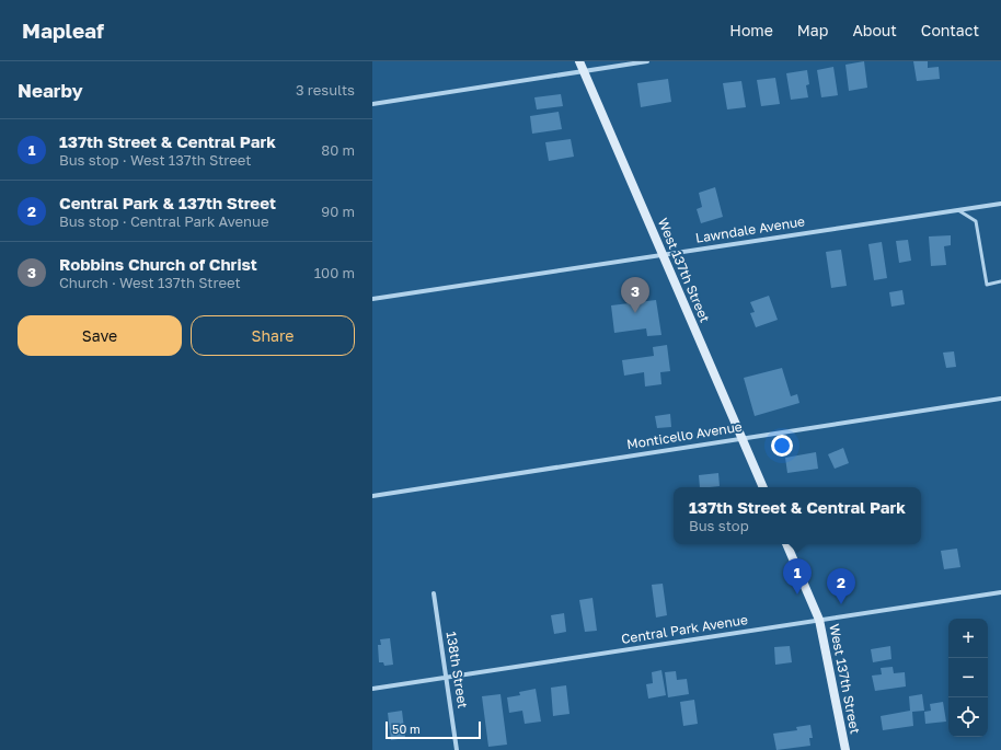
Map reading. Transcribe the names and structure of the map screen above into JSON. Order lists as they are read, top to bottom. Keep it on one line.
{"streets":{"main road":["West 137th Street"],"street":["Lawndale Avenue","Monticello Avenue","Central Park Avenue","138th Street"]},"crossings":[["Lawndale Avenue","West 137th Street"],["West 137th Street","Monticello Avenue"],["West 137th Street","Central Park Avenue"],["Central Park Avenue","138th Street"]],"scale_bar":"50 m","page":{"header":"Mapleaf","nav":["Home","Map","About","Contact"],"heading":["Nearby","3 results"],"list":[{"mark":"1","name":"137th Street & Central Park","note":"Bus stop · West 137th Street","value":"80 m"},{"mark":"2","name":"Central Park & 137th Street","note":"Bus stop · Central Park Avenue","value":"90 m"},{"mark":"3","name":"Robbins Church of Christ","note":"Church · West 137th Street","value":"100 m"}],"pins":["3","1","2"],"buttons":["Save","Share"],"popup":["137th Street & Central Park","Bus stop"],"map_buttons":["+","−"],"scale":"50 m"}}
